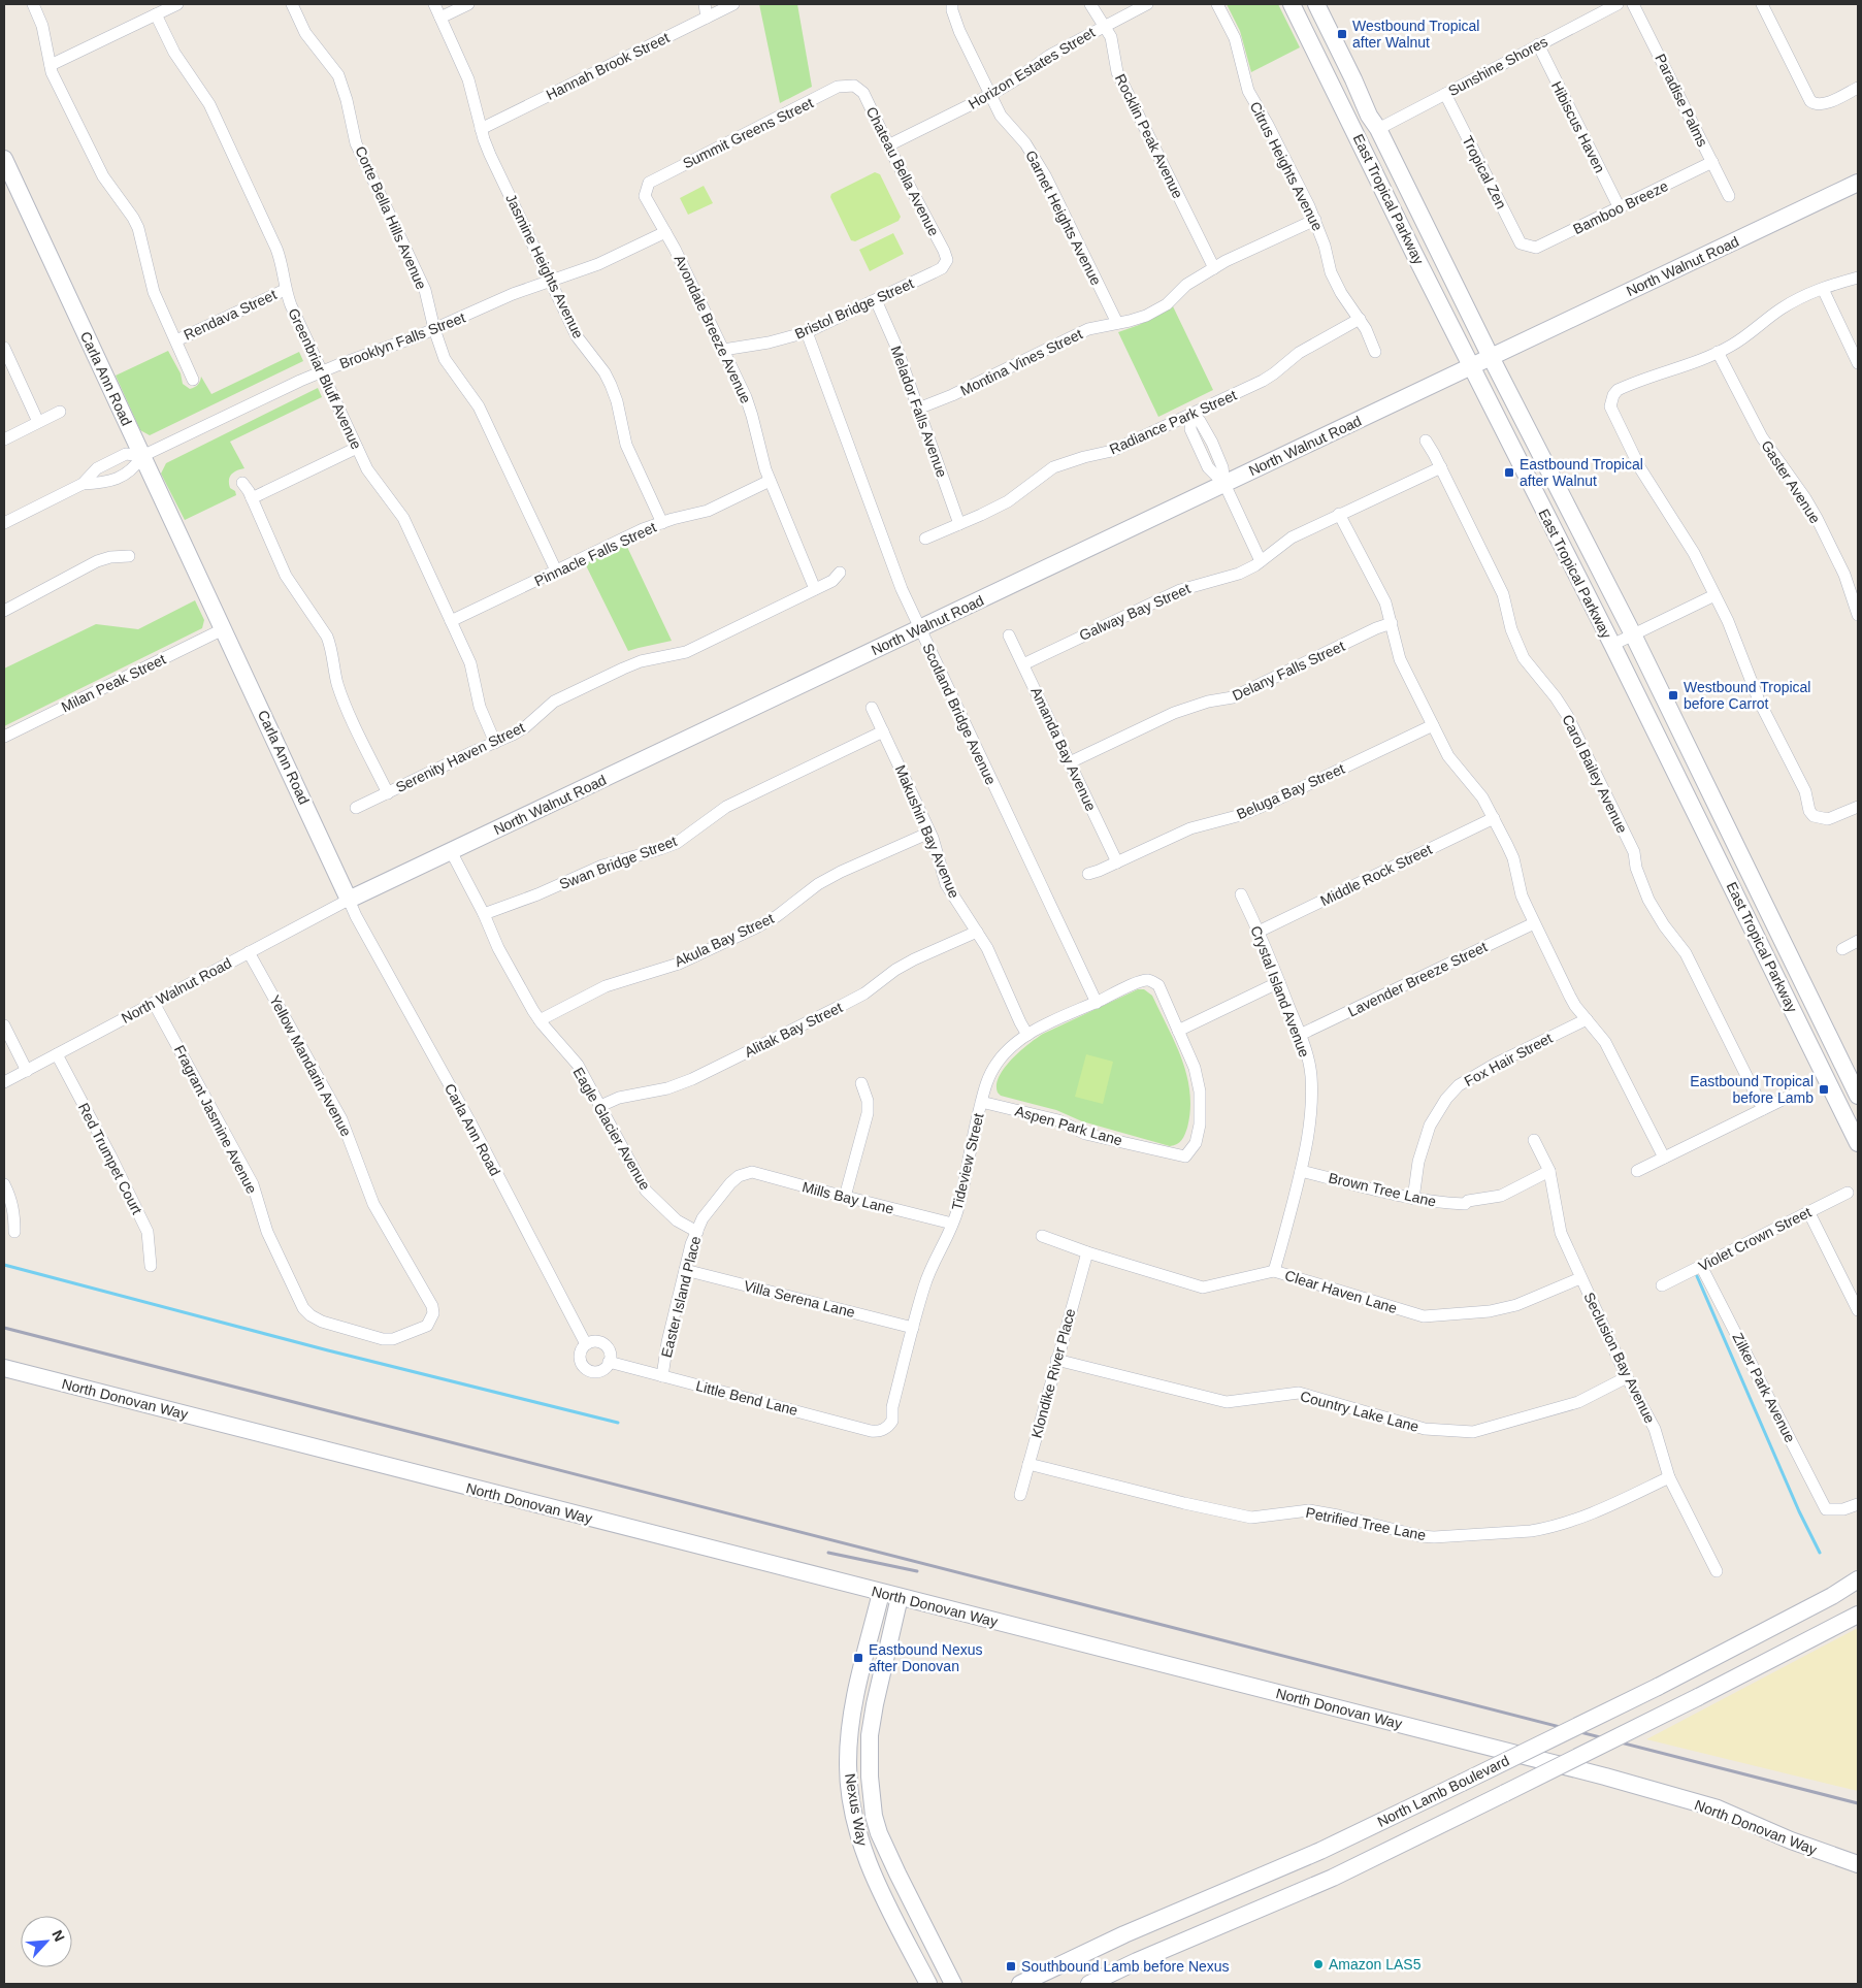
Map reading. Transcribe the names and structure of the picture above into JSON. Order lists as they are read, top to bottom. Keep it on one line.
{"streets":{"street":["Hannah Brook Street","Sunshine Shores","Horizon Estates Street","Paradise Palms","Hibiscus Haven","Summit Greens Street","Rocklin Peak Avenue","Citrus Heights Avenue","Chateau Bella Avenue","Tropical Zen","East Tropical Parkway","Bamboo Breeze","Corte Bella Hills Avenue","Garnet Heights Avenue","Jasmine Heights Avenue","North Walnut Road","Bristol Bridge Street","Rendava Street","Avondale Breeze Avenue","Brooklyn Falls Street","Montina Vines Street","Carla Ann Road","Greenbriar Bluff Avenue","Melador Falls Avenue","Radiance Park Street","Gaster Avenue","Pinnacle Falls Street","Galway Bay Street","Delany Falls Street","Milan Peak Street","Scotland Bridge Avenue","Amanda Bay Avenue","Serenity Haven Street","Carol Bailey Avenue","Beluga Bay Street","Makushin Bay Avenue","Swan Bridge Street","Middle Rock Street","Akula Bay Street","Lavender Breeze Street","Crystal Island Avenue","Alitak Bay Street","Fox Hair Street","Yellow Mandarin Avenue","Fragrant Jasmine Avenue","Aspen Park Lane","Eagle Glacier Avenue","Red Trumpet Court","Tideview Street","Brown Tree Lane","Mills Bay Lane","Violet Crown Street","Clear Haven Lane","Easter Island Place","Villa Serena Lane","Seclusion Bay Avenue","Klondike River Place","Zilker Park Avenue","Little Bend Lane","North Donovan Way","Country Lake Lane","Petrified Tree Lane","North Lamb Boulevard","Nexus Way"]},"crossings":[["Hannah Brook Street","Jasmine Heights Avenue"],["Sunshine Shores","Hibiscus Haven"],["Sunshine Shores","Tropical Zen"],["Sunshine Shores","East Tropical Parkway"],["Horizon Estates Street","Rocklin Peak Avenue"],["Horizon Estates Street","Chateau Bella Avenue"],["Horizon Estates Street","Garnet Heights Avenue"],["Paradise Palms","Bamboo Breeze"],["Hibiscus Haven","Bamboo Breeze"],["Summit Greens Street","Chateau Bella Avenue"],["Summit Greens Street","Avondale Breeze Avenue"],["Rocklin Peak Avenue","Montina Vines Street"],["Citrus Heights Avenue","Montina Vines Street"],["Citrus Heights Avenue","Radiance Park Street"],["Chateau Bella Avenue","Bristol Bridge Street"],["Tropical Zen","Bamboo Breeze"],["East Tropical Parkway","North Walnut Road"],["Corte Bella Hills Avenue","Brooklyn Falls Street"],["Corte Bella Hills Avenue","Pinnacle Falls Street"],["Garnet Heights Avenue","Montina Vines Street"],["Jasmine Heights Avenue","Brooklyn Falls Street"],["Jasmine Heights Avenue","Pinnacle Falls Street"],["North Walnut Road","Carla Ann Road"],["North Walnut Road","Scotland Bridge Avenue"],["North Walnut Road","Yellow Mandarin Avenue"],["North Walnut Road","Fragrant Jasmine Avenue"],["North Walnut Road","Eagle Glacier Avenue"],["North Walnut Road","Red Trumpet Court"],["Bristol Bridge Street","Avondale Breeze Avenue"],["Bristol Bridge Street","Melador Falls Avenue"],["Bristol Bridge Street","Scotland Bridge Avenue"],["Rendava Street","Greenbriar Bluff Avenue"],["Avondale Breeze Avenue","Brooklyn Falls Street"],["Avondale Breeze Avenue","Pinnacle Falls Street"],["Avondale Breeze Avenue","Serenity Haven Street"],["Brooklyn Falls Street","Carla Ann Road"],["Brooklyn Falls Street","Greenbriar Bluff Avenue"],["Montina Vines Street","Melador Falls Avenue"],["Carla Ann Road","Milan Peak Street"],["Carla Ann Road","Little Bend Lane"],["Greenbriar Bluff Avenue","Pinnacle Falls Street"],["Greenbriar Bluff Avenue","Serenity Haven Street"],["Melador Falls Avenue","Radiance Park Street"],["Galway Bay Street","Amanda Bay Avenue"],["Galway Bay Street","Carol Bailey Avenue"],["Delany Falls Street","Amanda Bay Avenue"],["Scotland Bridge Avenue","Tideview Street"],["Amanda Bay Avenue","Beluga Bay Street"],["Makushin Bay Avenue","Swan Bridge Street"],["Makushin Bay Avenue","Akula Bay Street"],["Makushin Bay Avenue","Alitak Bay Street"],["Makushin Bay Avenue","Tideview Street"],["Swan Bridge Street","Eagle Glacier Avenue"],["Middle Rock Street","Crystal Island Avenue"],["Akula Bay Street","Eagle Glacier Avenue"],["Lavender Breeze Street","Crystal Island Avenue"],["Crystal Island Avenue","Brown Tree Lane"],["Crystal Island Avenue","Clear Haven Lane"],["Alitak Bay Street","Eagle Glacier Avenue"],["Fox Hair Street","Brown Tree Lane"],["Yellow Mandarin Avenue","Fragrant Jasmine Avenue"],["Aspen Park Lane","Tideview Street"],["Eagle Glacier Avenue","Easter Island Place"],["Tideview Street","Mills Bay Lane"],["Tideview Street","Villa Serena Lane"],["Tideview Street","Little Bend Lane"],["Brown Tree Lane","Seclusion Bay Avenue"],["Mills Bay Lane","Easter Island Place"],["Violet Crown Street","Zilker Park Avenue"],["Clear Haven Lane","Seclusion Bay Avenue"],["Clear Haven Lane","Klondike River Place"],["Easter Island Place","Villa Serena Lane"],["Easter Island Place","Little Bend Lane"],["Seclusion Bay Avenue","Country Lake Lane"],["Seclusion Bay Avenue","Petrified Tree Lane"],["Klondike River Place","Country Lake Lane"],["Klondike River Place","Petrified Tree Lane"],["North Donovan Way","Nexus Way"]],"places":{"transit":["Westbound Tropical after Walnut","Eastbound Tropical after Walnut","Westbound Tropical before Carrot","Eastbound Tropical before Lamb","Eastbound Nexus after Donovan","Southbound Lamb before Nexus"],"other":["Amazon LAS5"]},"north":"top right"}
